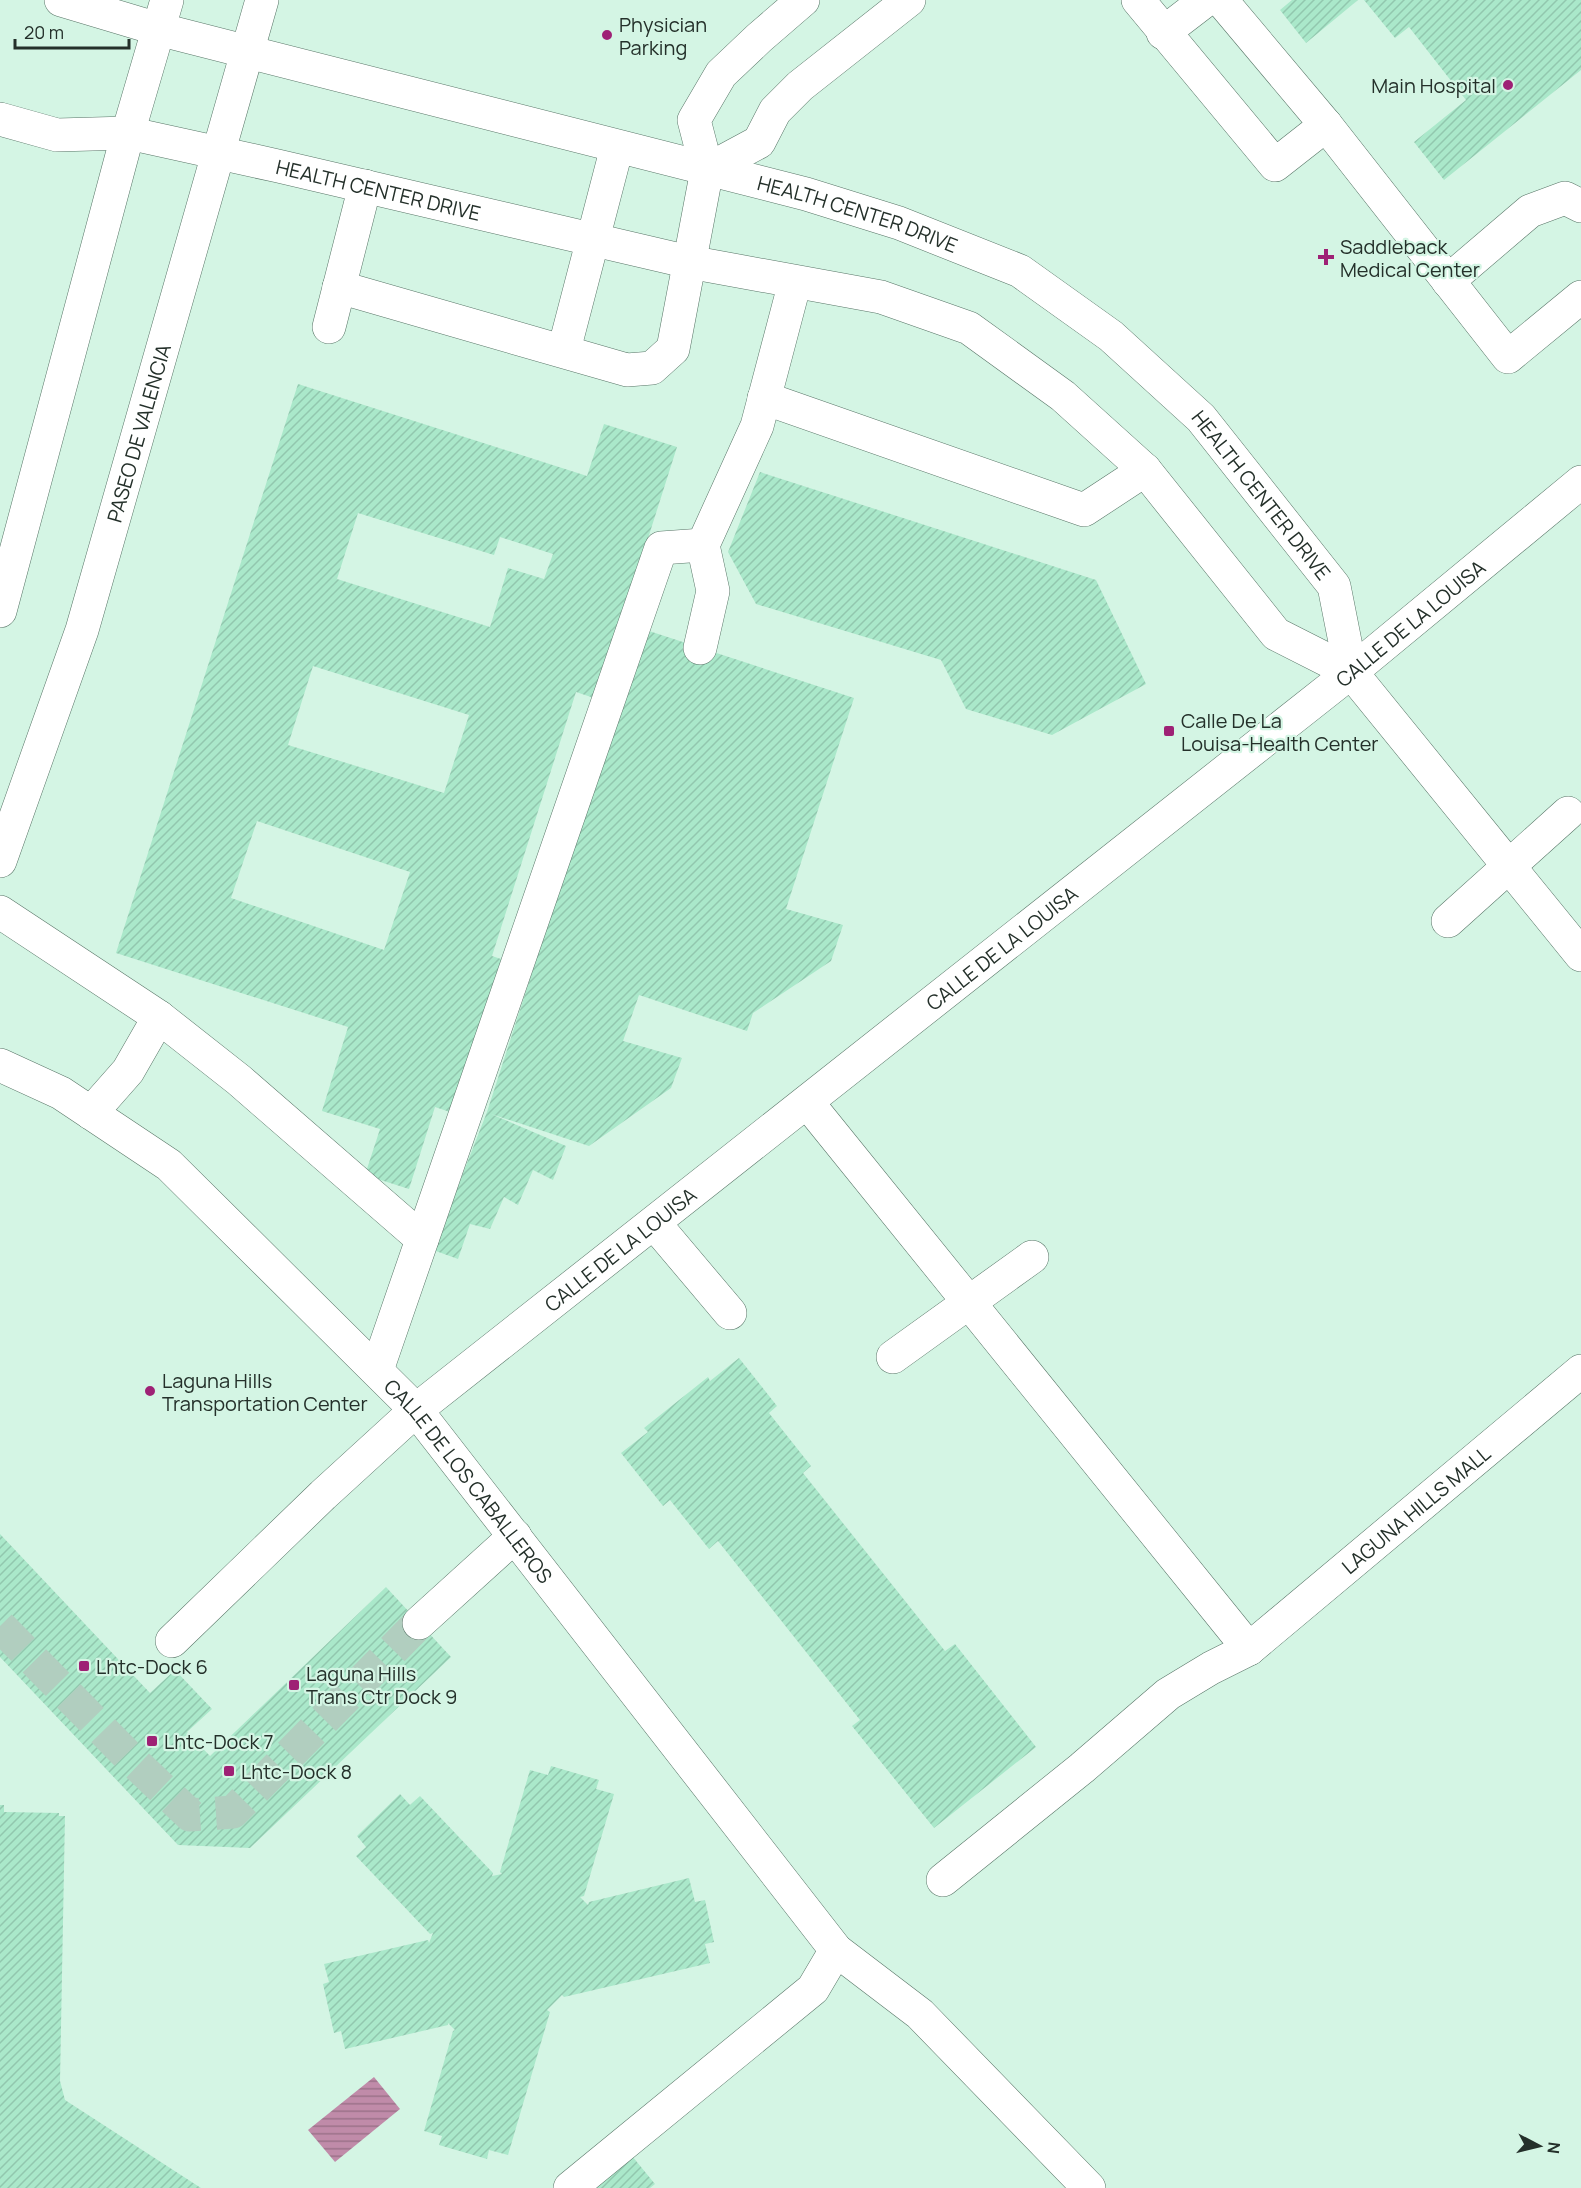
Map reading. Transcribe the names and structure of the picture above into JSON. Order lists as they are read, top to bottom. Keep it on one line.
{"streets":{"street":["HEALTH CENTER DRIVE","PASEO DE VALENCIA","CALLE DE LA LOUISA","CALLE DE LOS CABALLEROS","LAGUNA HILLS MALL"]},"crossings":[["HEALTH CENTER DRIVE","PASEO DE VALENCIA"],["HEALTH CENTER DRIVE","CALLE DE LA LOUISA"],["CALLE DE LA LOUISA","CALLE DE LOS CABALLEROS"]],"places":{"other":["Physician Parking","Main Hospital","Laguna Hills Transportation Center"],"health":["Saddleback Medical Center"],"transit":["Calle De La Louisa-Health Center","Lhtc-Dock 6","Laguna Hills Trans Ctr Dock 9","Lhtc-Dock 7","Lhtc-Dock 8"]},"scale_bar":"20 m","north":"right"}
